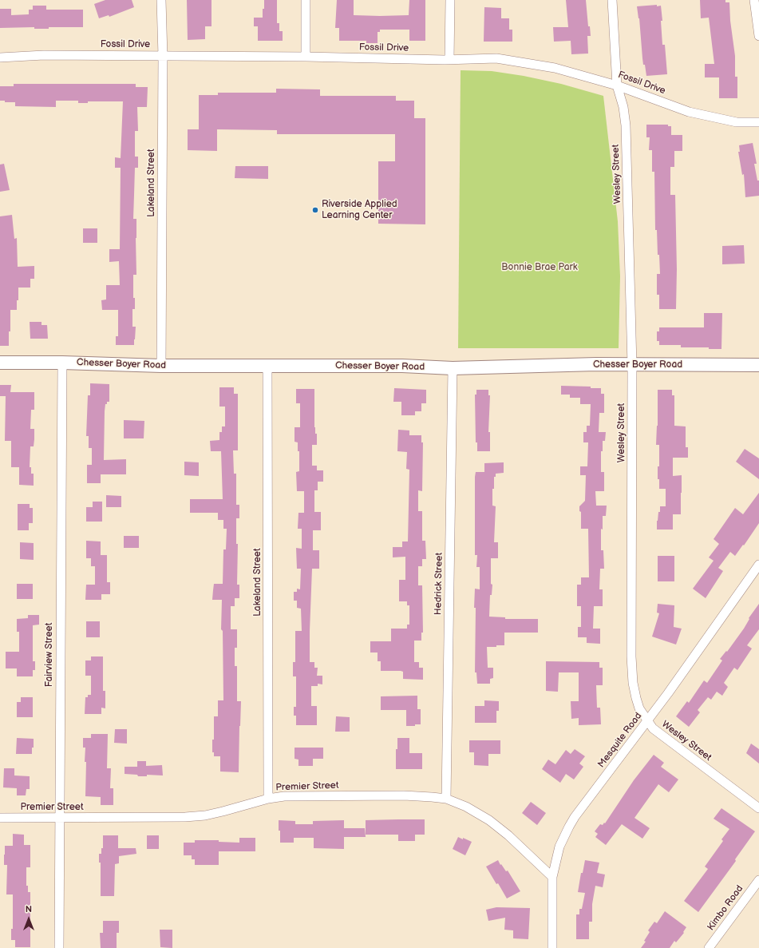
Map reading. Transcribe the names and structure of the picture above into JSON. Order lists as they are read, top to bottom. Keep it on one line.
{"streets":{"street":["Fossil Drive","Wesley Street","Lakeland Street","Chesser Boyer Road","Hedrick Street","Fairview Street","Mesquite Road","Premier Street","Kimbo Road"]},"crossings":[["Fossil Drive","Wesley Street"],["Fossil Drive","Lakeland Street"],["Wesley Street","Chesser Boyer Road"],["Wesley Street","Mesquite Road"],["Lakeland Street","Chesser Boyer Road"],["Lakeland Street","Premier Street"],["Chesser Boyer Road","Hedrick Street"],["Chesser Boyer Road","Fairview Street"],["Hedrick Street","Premier Street"],["Fairview Street","Premier Street"],["Mesquite Road","Premier Street"]],"parks":["Bonnie Brae Park"],"places":["Riverside Applied Learning Center"],"north":"top"}
